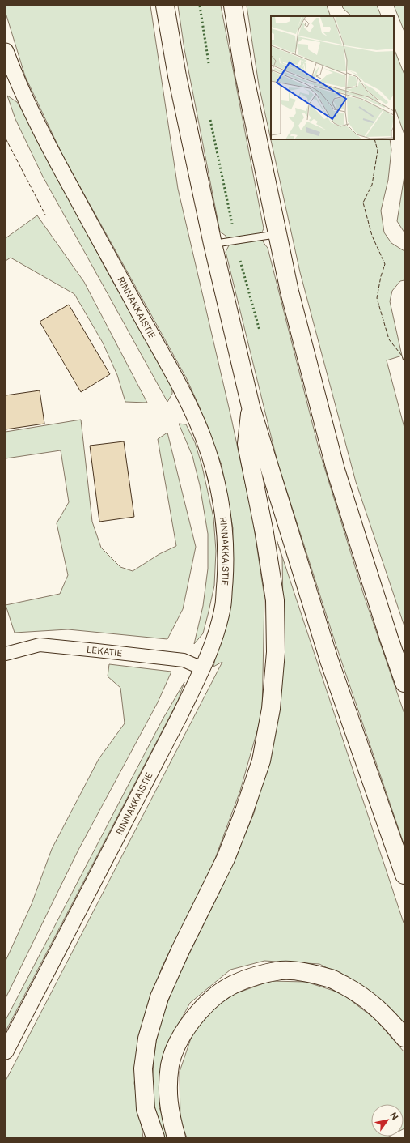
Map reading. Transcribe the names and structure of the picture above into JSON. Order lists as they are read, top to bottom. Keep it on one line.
{"streets":{"street":["RINNAKKAISTIE","LEKATIE"]},"crossings":[["RINNAKKAISTIE","LEKATIE"]],"north":"top right"}
